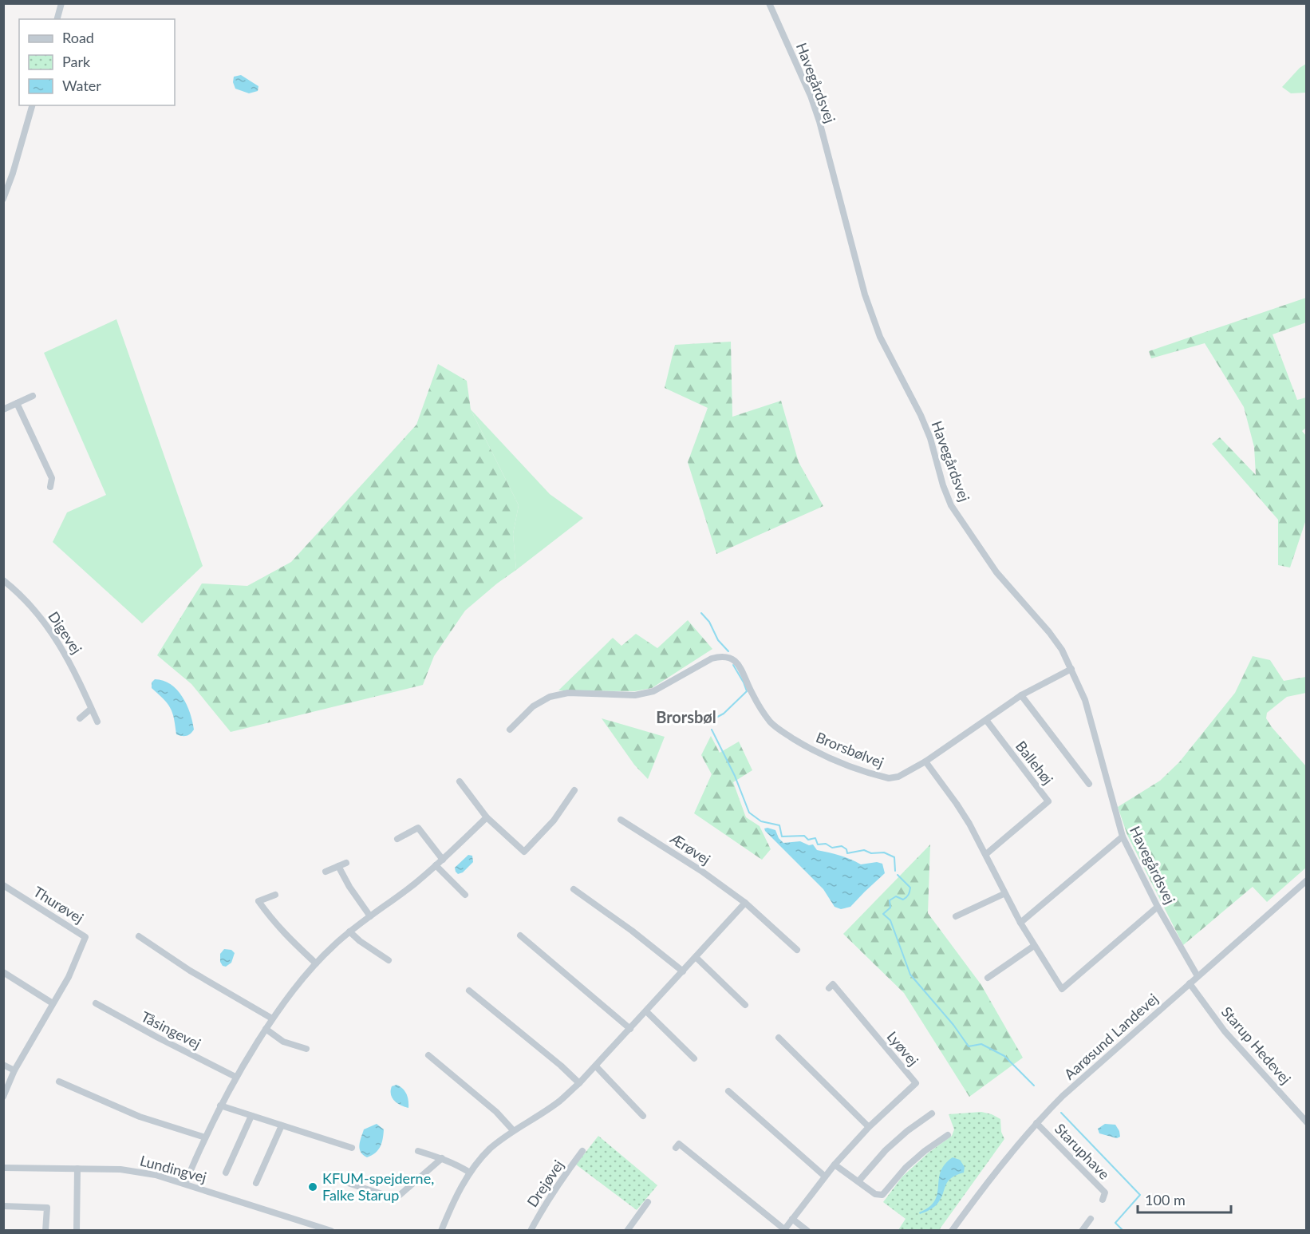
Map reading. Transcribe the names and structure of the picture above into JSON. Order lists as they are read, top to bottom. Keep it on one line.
{"streets":{"street":["Havegårdsvej","Digevej","Brorsbølvej","Ballehøj","Ærøvej","Thurøvej","Tåsingevej","Aarøsund Landevej","Starup Hedevej","Lyøvej","Staruphave","Lundingvej","Drejøvej"]},"crossings":[["Havegårdsvej","Brorsbølvej"],["Havegårdsvej","Aarøsund Landevej"],["Brorsbølvej","Ballehøj"],["Aarøsund Landevej","Starup Hedevej"],["Aarøsund Landevej","Staruphave"]],"districts":["Brorsbøl"],"places":["KFUM-spejderne, Falke Starup"],"legend":["Road","Park","Water"],"scale_bar":"100 m"}
